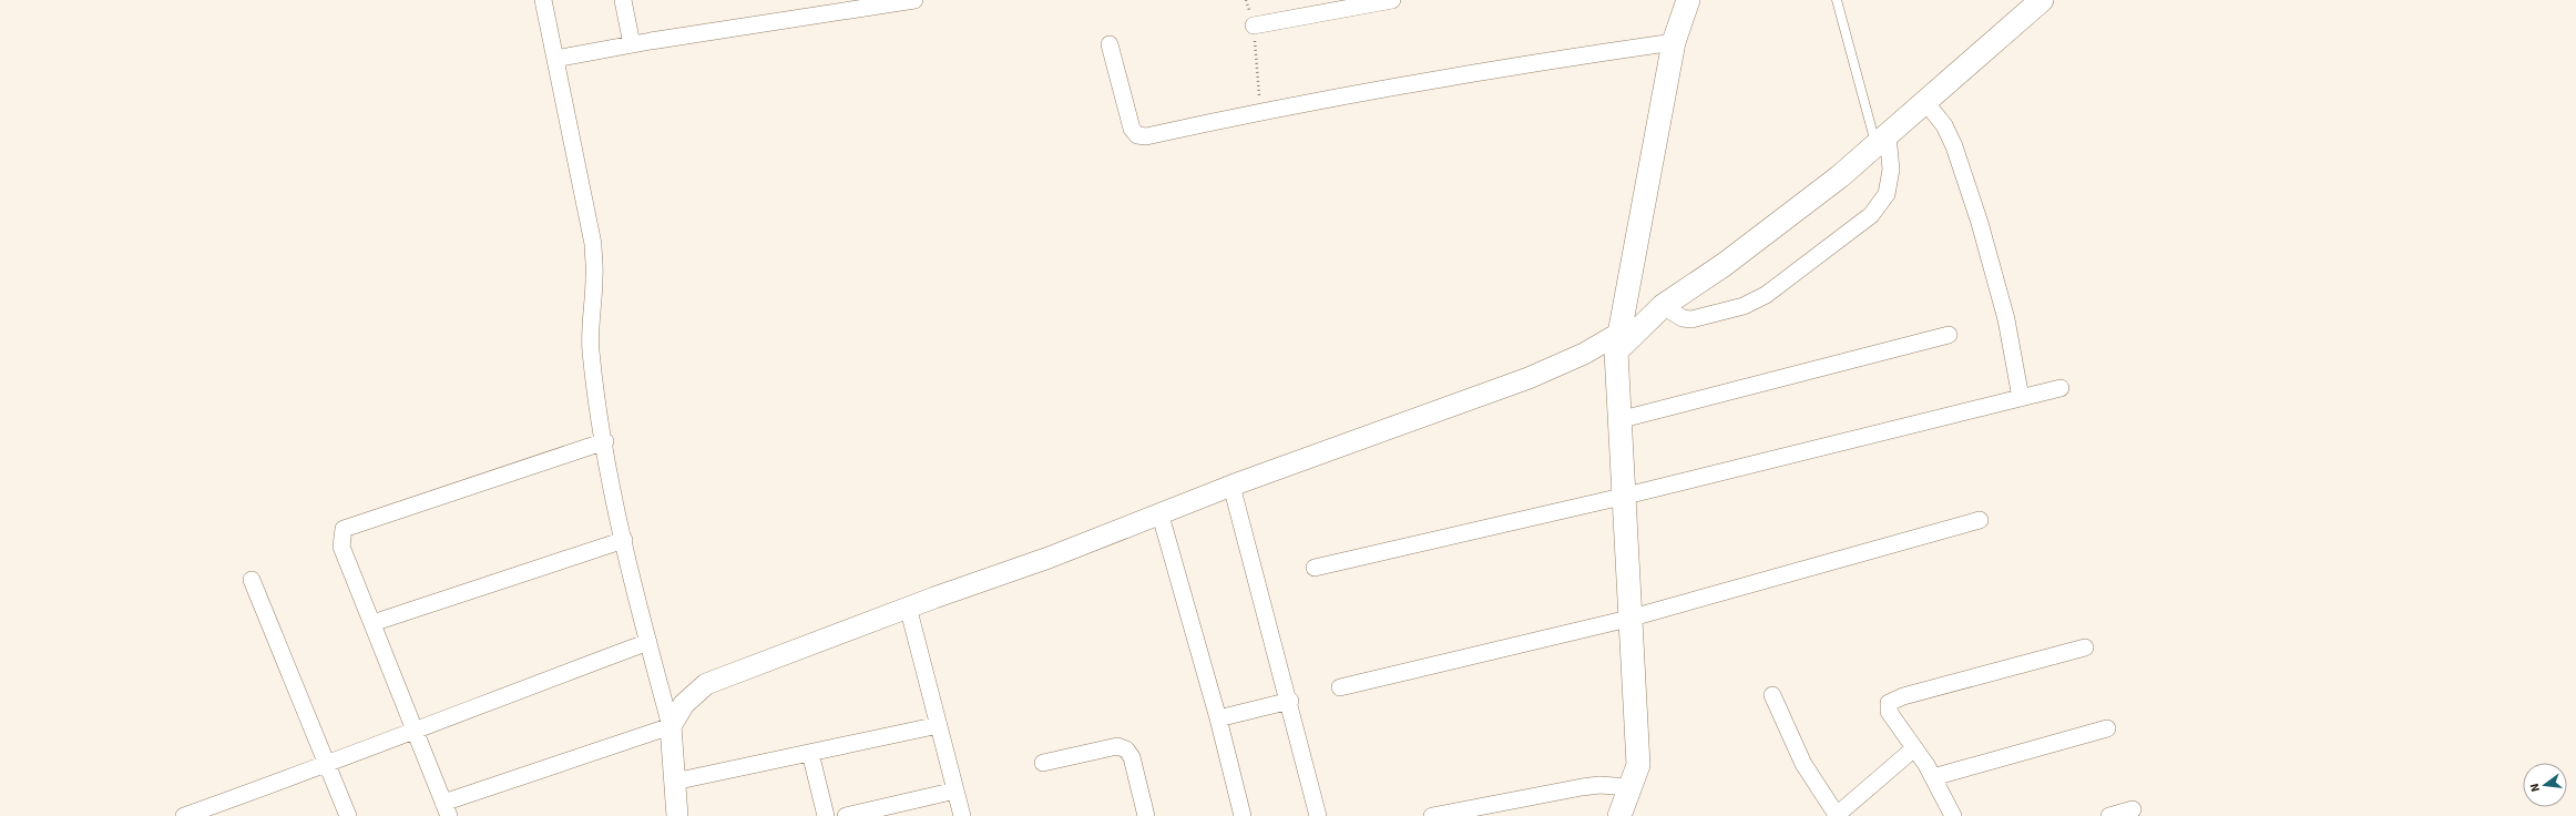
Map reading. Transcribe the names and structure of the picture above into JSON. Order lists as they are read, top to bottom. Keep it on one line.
{"north":"left"}
